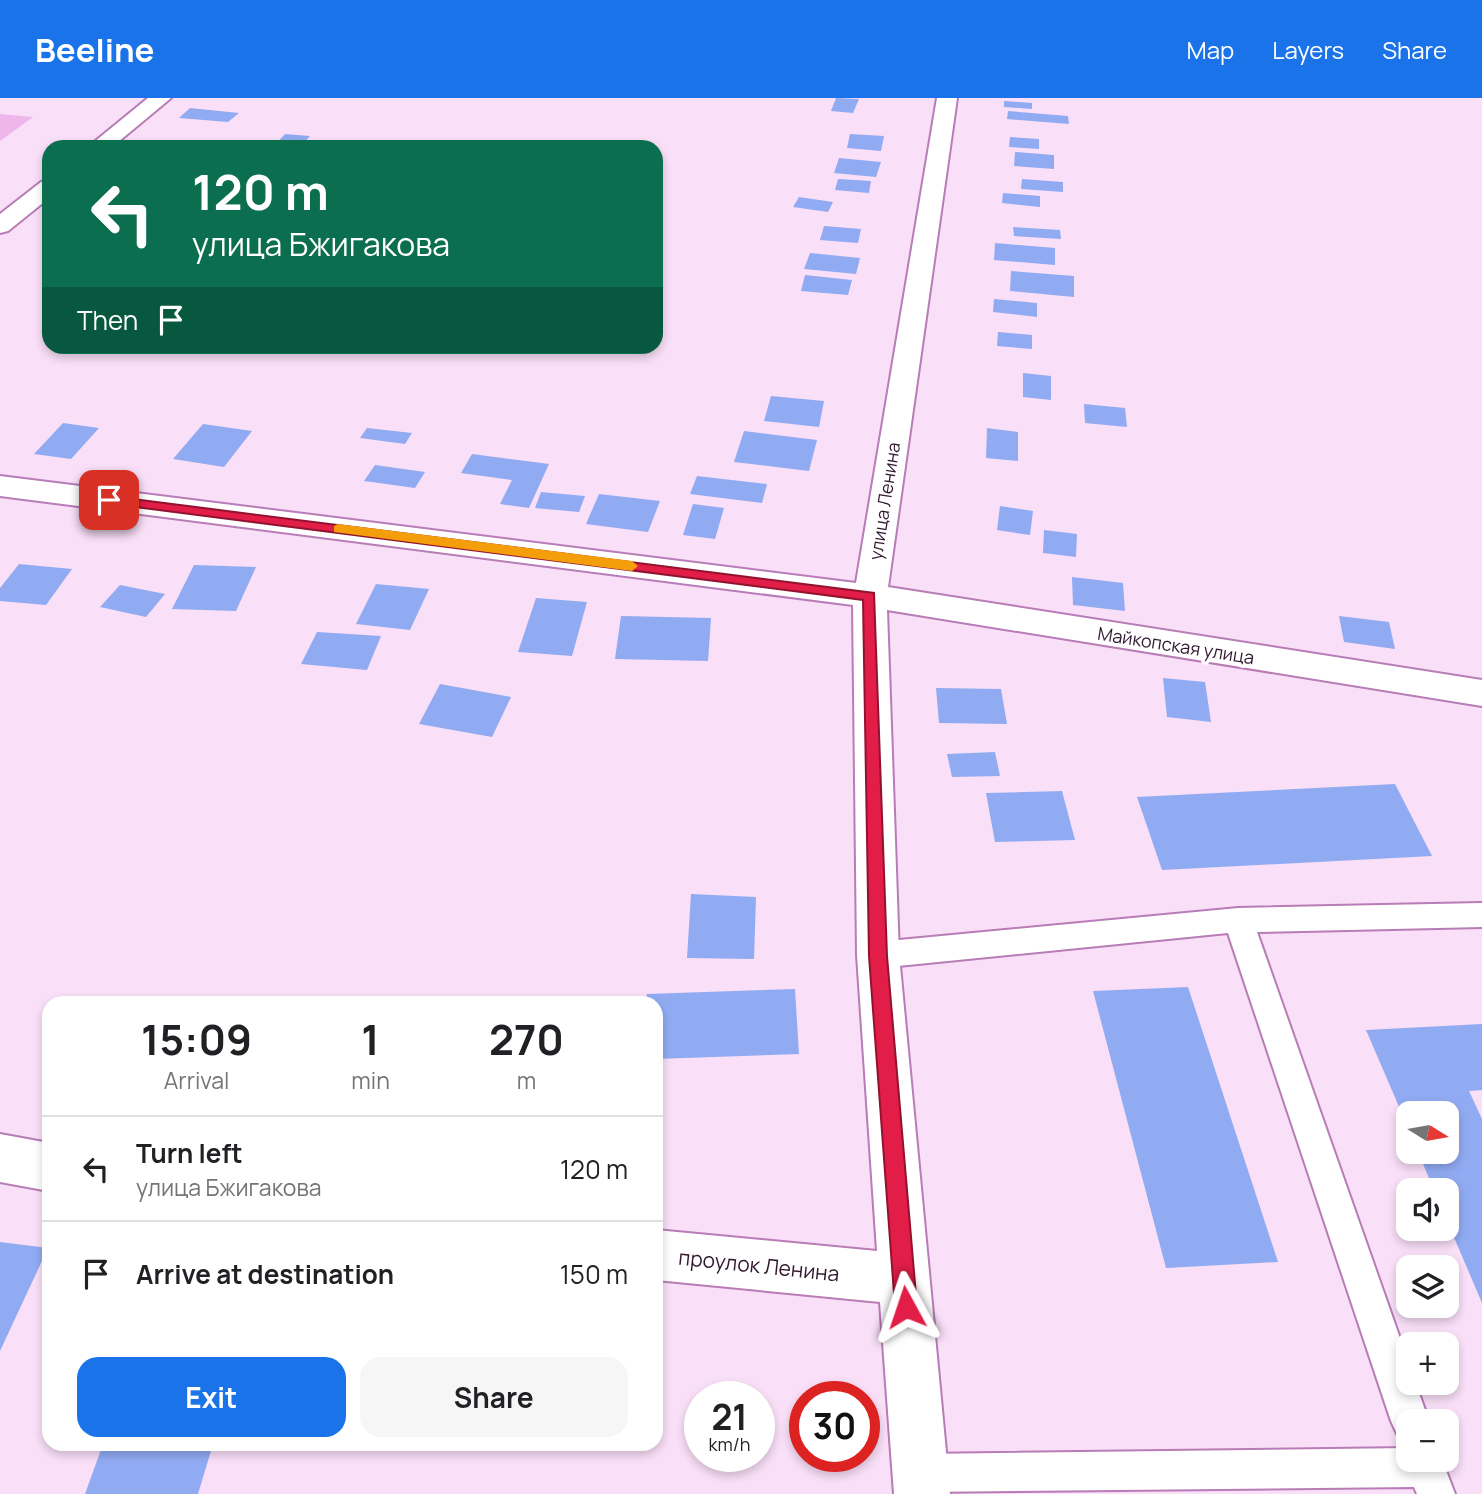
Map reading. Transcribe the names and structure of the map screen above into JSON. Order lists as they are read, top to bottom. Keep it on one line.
{"streets":{"street":["улица Ленина","Майкопская улица","проулок Ленина"]},"crossings":[["улица Ленина","Майкопская улица"],["улица Ленина","проулок Ленина"]],"north":"right","page":{"header":"Beeline","nav":["Map","Layers","Share"],"turn":["120 m","улица Бжигакова"],"then":"Then","eta":["15:09","Arrival","1","min","270","m"],"map_buttons":["+","−"],"list":[{"name":"Turn left","note":"улица Бжигакова","value":"120 m"},{"name":"Arrive at destination","value":"150 m"}],"buttons":["Exit","Share"],"speed":"21 km/h","limit":"30"}}
